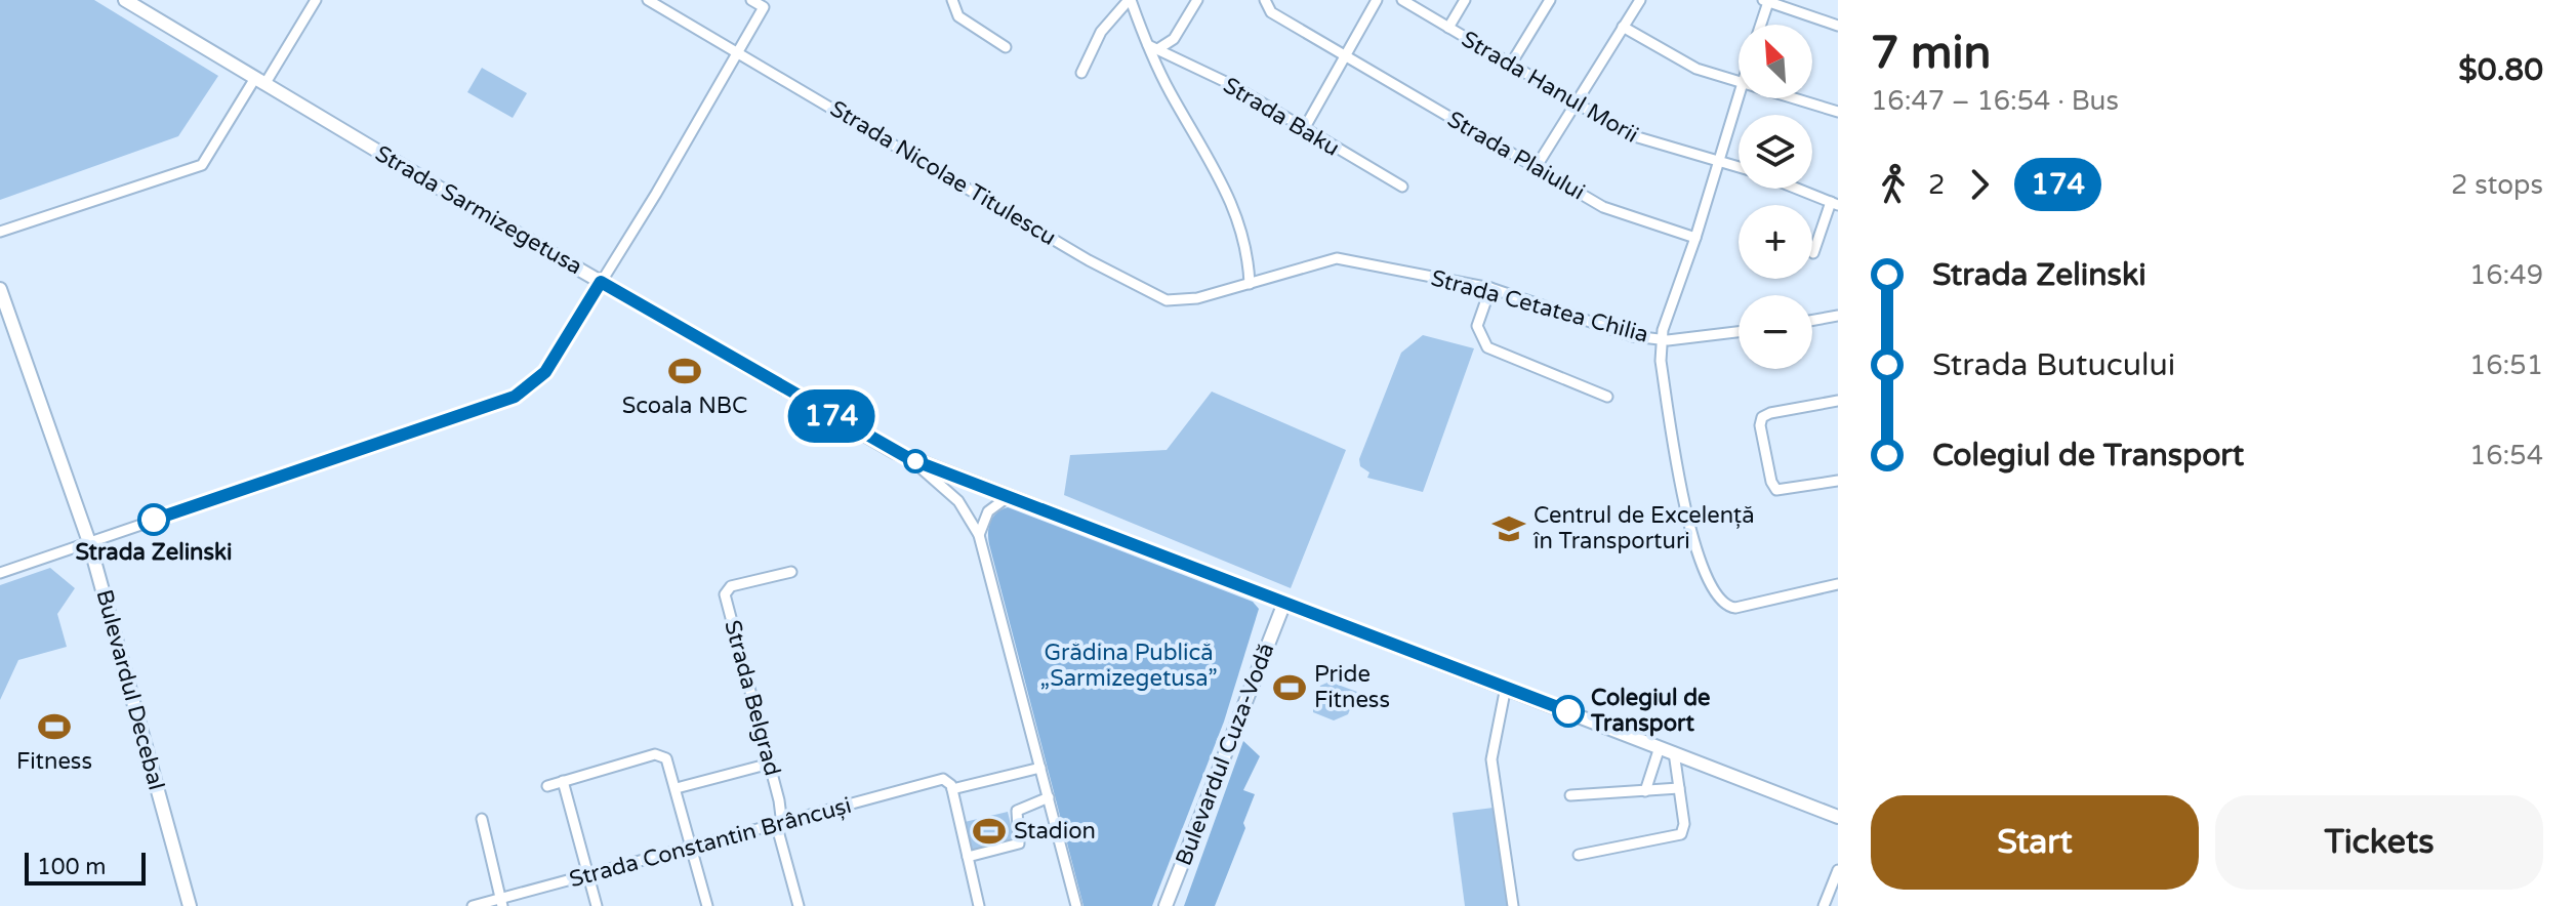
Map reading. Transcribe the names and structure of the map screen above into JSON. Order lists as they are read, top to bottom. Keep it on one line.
{"streets":{"main road":["Strada Sarmizegetusa","Bulevardul Decebal","Bulevardul Cuza-Vodă"],"street":["Strada Hanul Morii","Strada Baku","Strada Plaiului","Strada Nicolae Titulescu","Strada Cetatea Chilia","Strada Belgrad","Strada Constantin Brâncuși"]},"crossings":[["Strada Nicolae Titulescu","Strada Cetatea Chilia"],["Strada Sarmizegetusa","Bulevardul Cuza-Vodă"],["Strada Belgrad","Strada Constantin Brâncuși"]],"parks":["Grădina Publică „Sarmizegetusa”"],"places":{"sports":["Scoala NBC","Pride Fitness","Fitness","Stadion"],"other":["Strada Zelinski","Colegiul de Transport"],"school or university":["Centrul de Excelență în Transporturi"]},"lines":["bus line 174"],"scale_bar":"100 m","north":"top left","page":{"on_map":"174","heading":["7 min","16:47 – 16:54 · Bus","$0.80"],"map_buttons":["+","−"],"legs":["2","174","2 stops"],"list":[{"name":"Strada Zelinski","value":"16:49"},{"name":"Strada Butucului","value":"16:51"},{"name":"Colegiul de Transport","value":"16:54"}],"buttons":["Start","Tickets"],"scale":"100 m"}}
